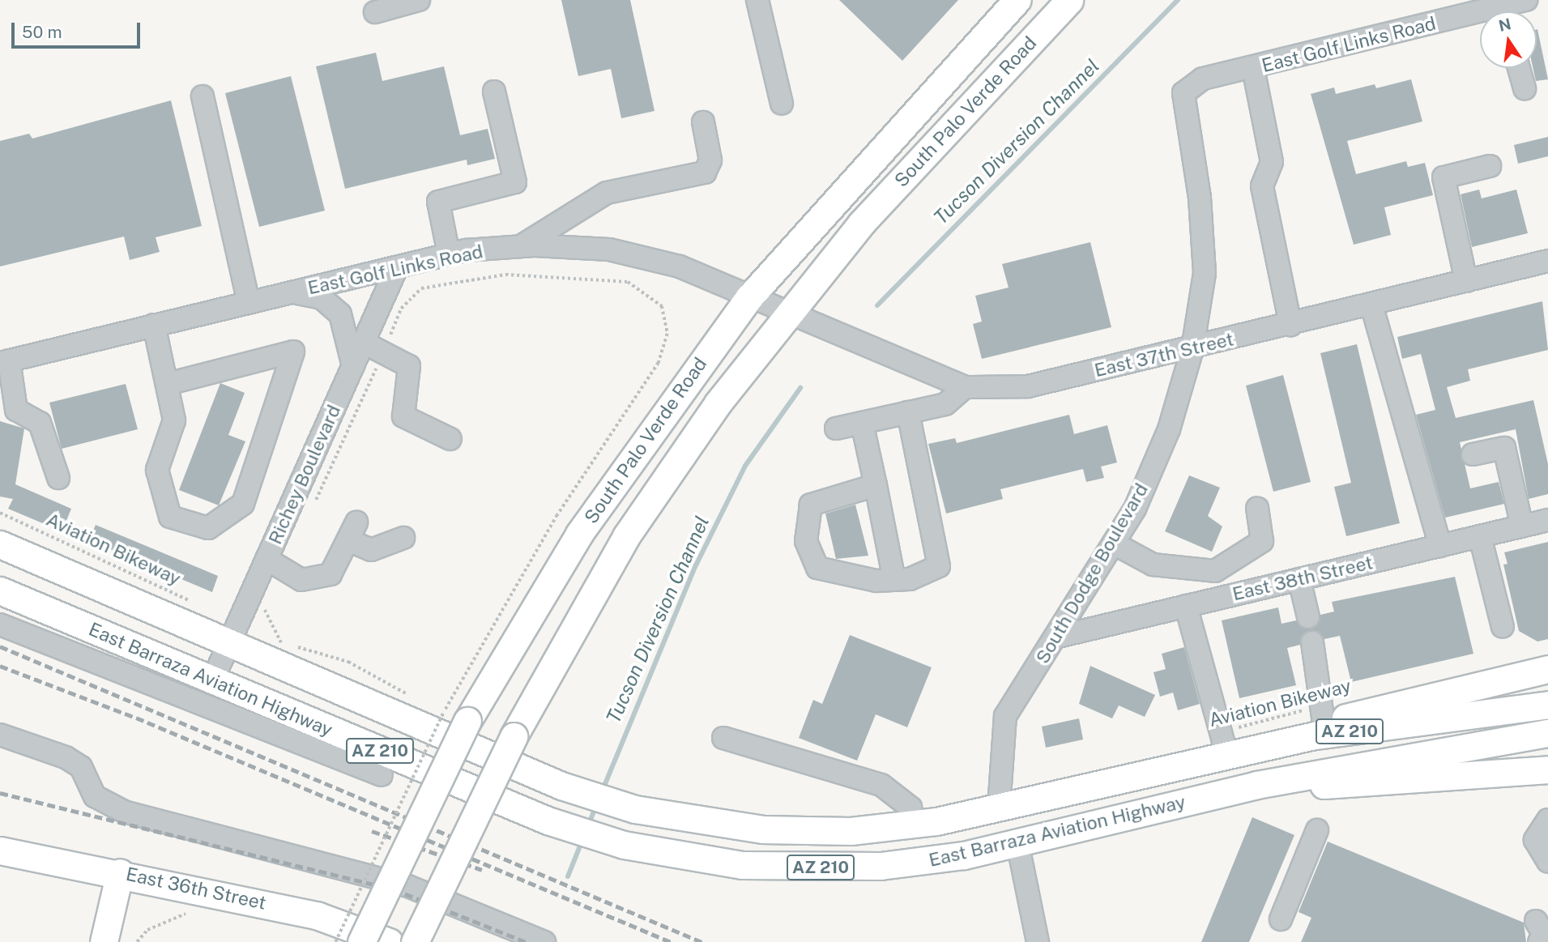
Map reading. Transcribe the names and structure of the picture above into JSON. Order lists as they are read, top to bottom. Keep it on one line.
{"streets":{"main road":["South Palo Verde Road","East Barraza Aviation Highway","AZ 210","East 36th Street"],"street":["East Golf Links Road","East 37th Street","Richey Boulevard","South Dodge Boulevard","East 38th Street"],"path":["Aviation Bikeway"]},"crossings":[["East Golf Links Road","South Palo Verde Road"],["East Golf Links Road","East 37th Street"],["East Golf Links Road","Richey Boulevard"],["East Golf Links Road","South Dodge Boulevard"],["South Palo Verde Road","East 37th Street"],["East 37th Street","South Dodge Boulevard"],["Richey Boulevard","East Barraza Aviation Highway"],["Richey Boulevard","AZ 210"],["South Dodge Boulevard","East 38th Street"],["South Dodge Boulevard","East Barraza Aviation Highway"],["East Barraza Aviation Highway","AZ 210"]],"water":["Tucson Diversion Channel"],"scale_bar":"50 m","north":"top"}
